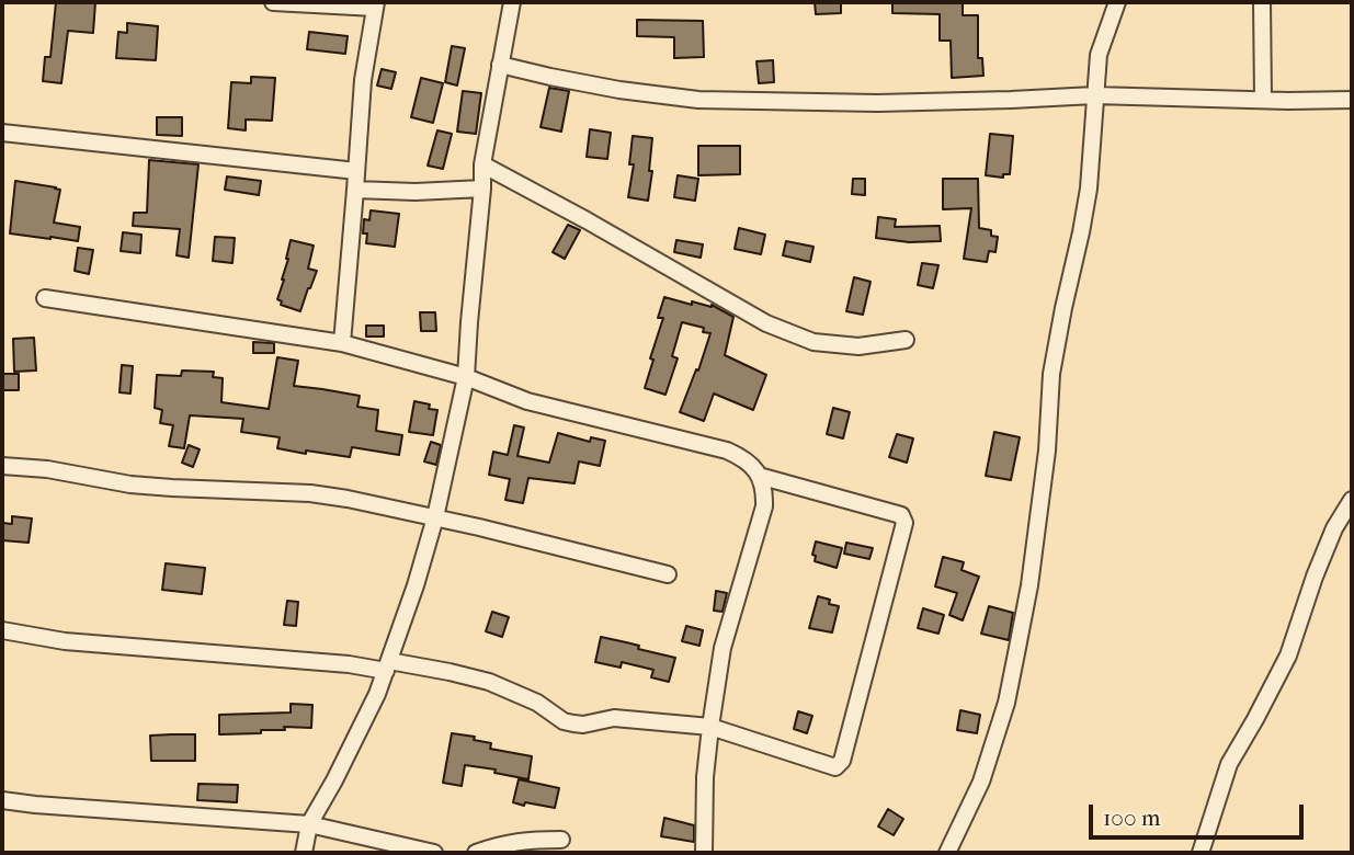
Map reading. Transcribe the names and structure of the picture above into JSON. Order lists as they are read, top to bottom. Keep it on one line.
{"scale_bar":"100 m"}
